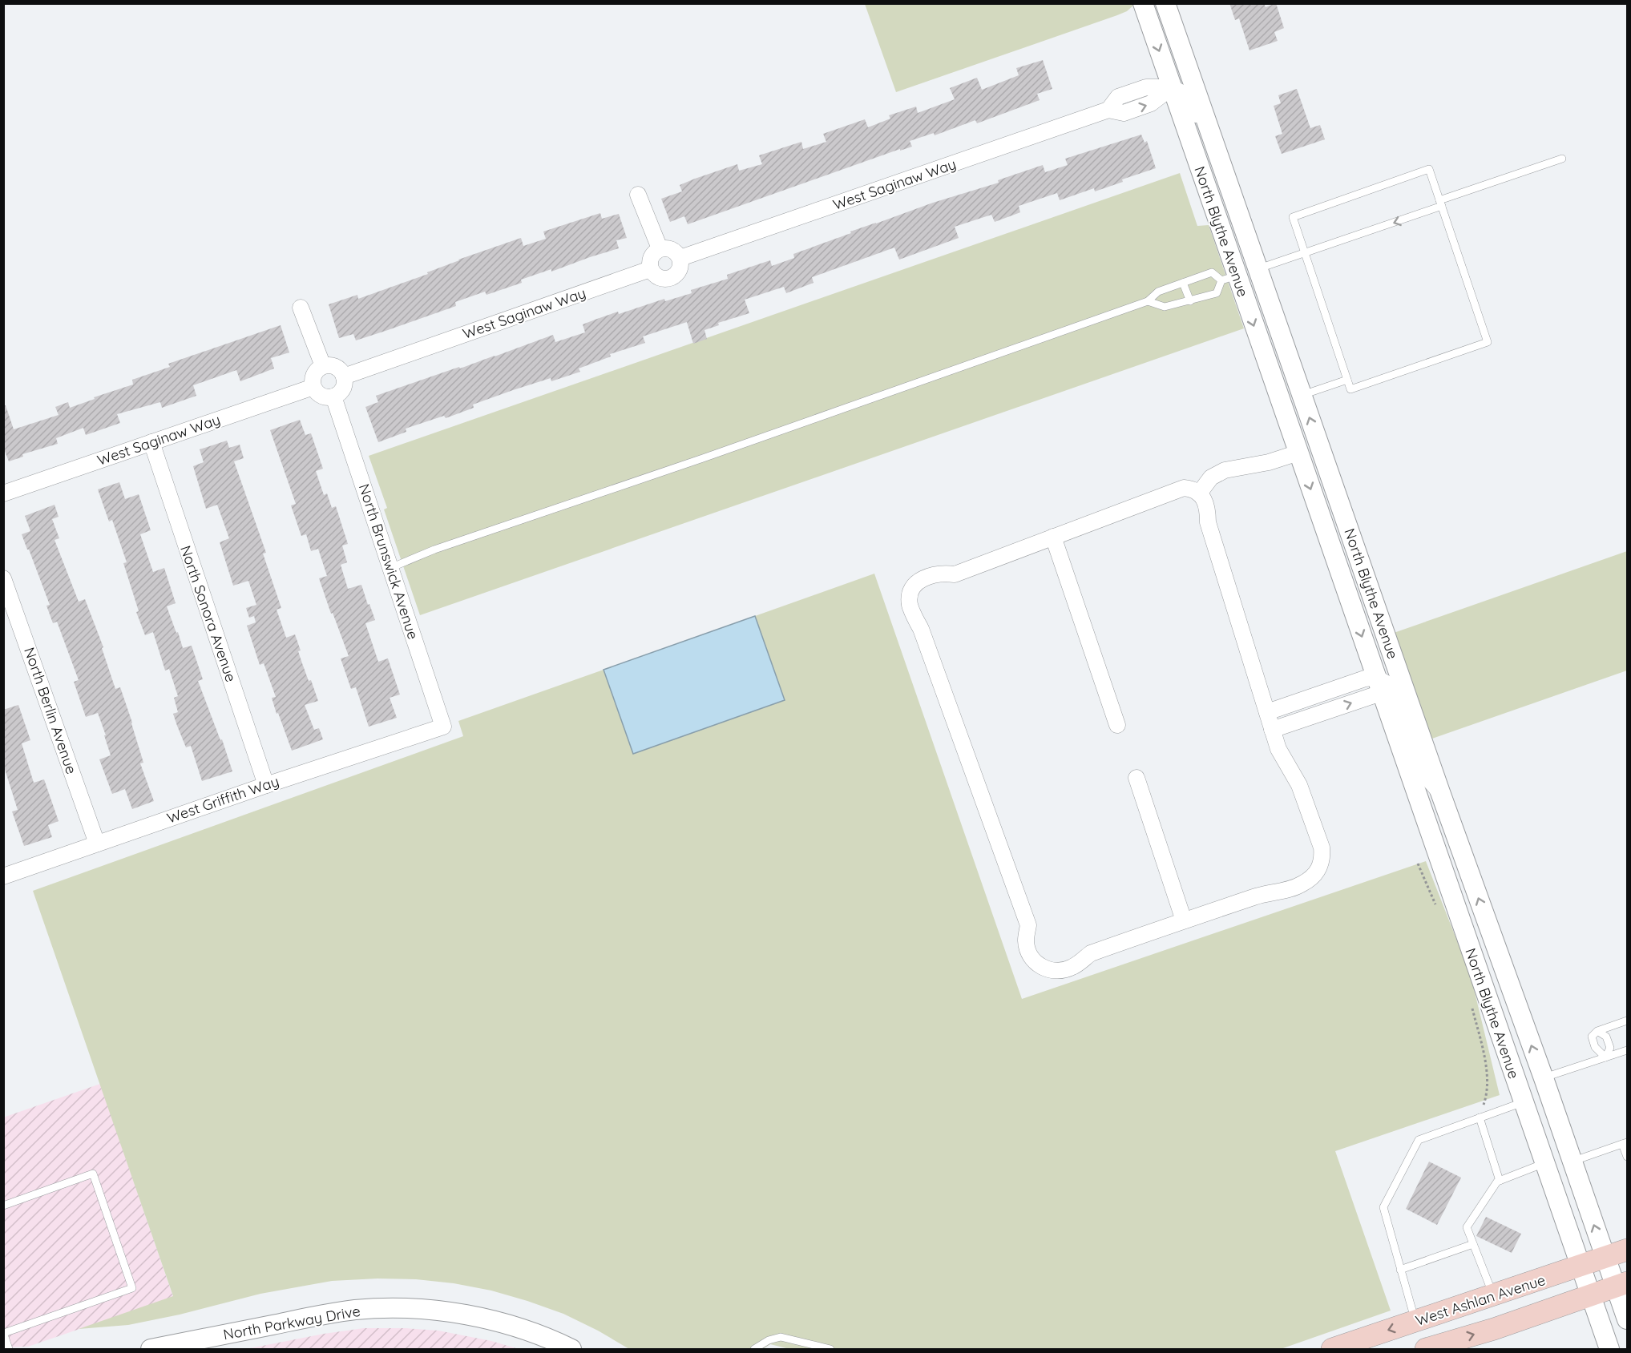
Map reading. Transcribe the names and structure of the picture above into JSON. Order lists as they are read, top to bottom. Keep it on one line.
{"streets":{"main road":["West Ashlan Avenue"],"street":["West Saginaw Way","North Blythe Avenue","North Brunswick Avenue","North Sonora Avenue","North Berlin Avenue","West Griffith Way","North Parkway Drive"]},"crossings":[["West Saginaw Way","North Blythe Avenue"],["West Saginaw Way","North Brunswick Avenue"],["West Saginaw Way","North Sonora Avenue"],["North Blythe Avenue","West Ashlan Avenue"],["North Brunswick Avenue","West Griffith Way"],["North Sonora Avenue","West Griffith Way"],["North Berlin Avenue","West Griffith Way"]]}
